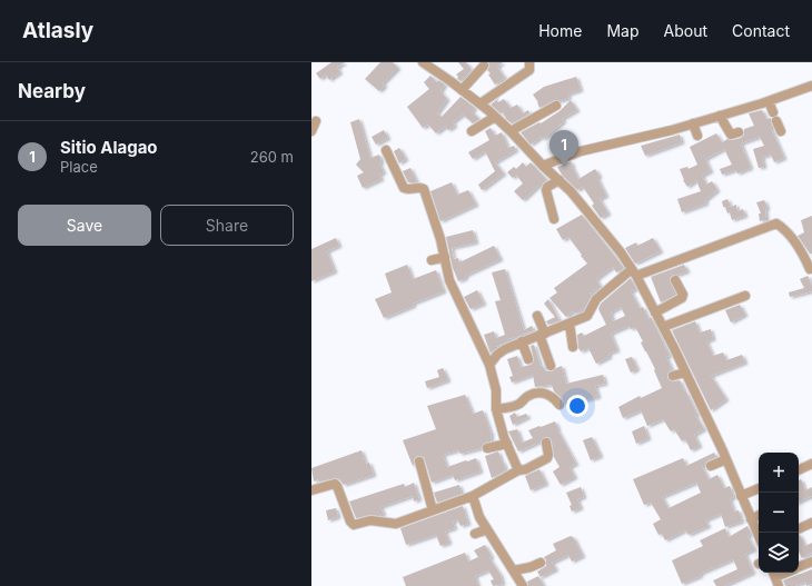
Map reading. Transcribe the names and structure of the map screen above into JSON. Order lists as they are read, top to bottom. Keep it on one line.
{"page":{"header":"Atlasly","nav":["Home","Map","About","Contact"],"heading":"Nearby","list":[{"mark":"1","name":"Sitio Alagao","note":"Place","value":"260 m"}],"pins":"1","buttons":["Save","Share"],"map_buttons":["+","−"]}}
